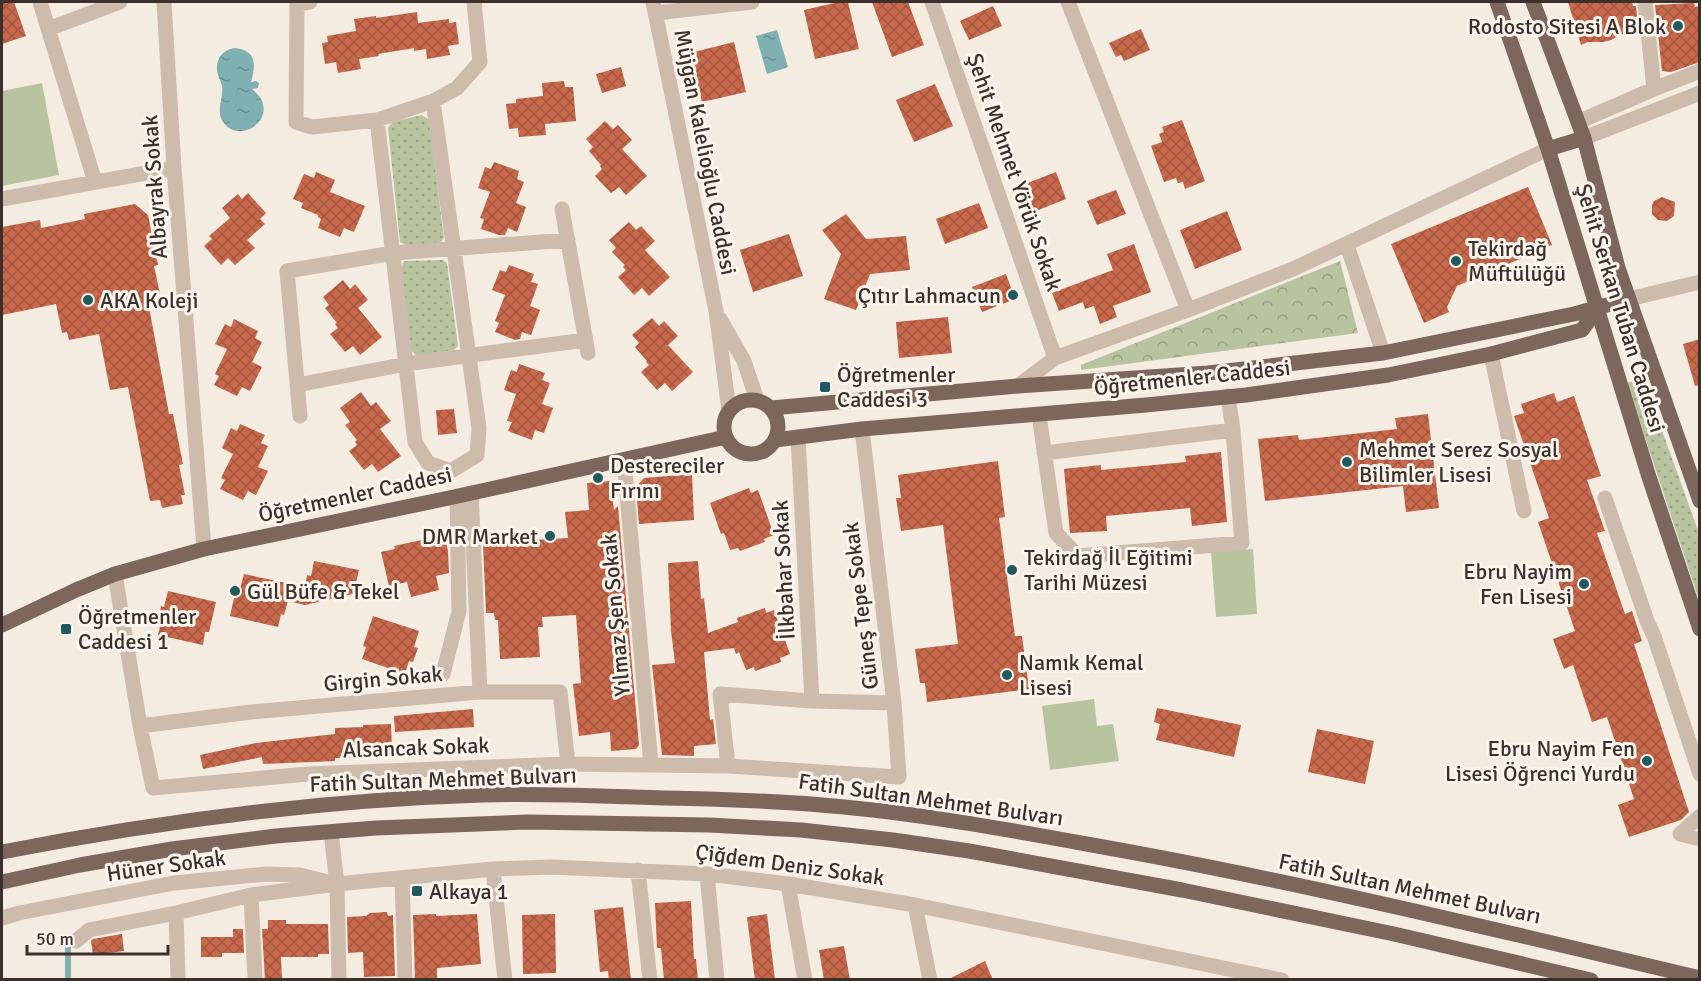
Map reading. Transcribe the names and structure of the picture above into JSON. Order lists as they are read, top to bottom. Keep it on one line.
{"streets":{"main road":["Şehit Serkan Tuban Caddesi","Öğretmenler Caddesi","Fatih Sultan Mehmet Bulvarı"],"street":["Müjgan Kalelioğlu Caddesi","Şehit Mehmet Yörük Sokak","Albayrak Sokak","İlkbahar Sokak","Güneş Tepe Sokak","Yılmaz Şen Sokak","Girgin Sokak","Alsancak Sokak","Çiğdem Deniz Sokak","Hüner Sokak"]},"crossings":[["Müjgan Kalelioğlu Caddesi","Öğretmenler Caddesi"],["Albayrak Sokak","Öğretmenler Caddesi"],["Şehit Serkan Tuban Caddesi","Öğretmenler Caddesi"],["Öğretmenler Caddesi","İlkbahar Sokak"],["Öğretmenler Caddesi","Güneş Tepe Sokak"],["Öğretmenler Caddesi","Yılmaz Şen Sokak"],["Öğretmenler Caddesi","Alsancak Sokak"],["Güneş Tepe Sokak","Alsancak Sokak"],["Yılmaz Şen Sokak","Alsancak Sokak"],["Girgin Sokak","Alsancak Sokak"],["Çiğdem Deniz Sokak","Hüner Sokak"]],"places":{"other":["Rodosto Sitesi A Blok","Tekirdağ Müftülüğü","Çıtır Lahmacun","AKA Koleji","Mehmet Serez Sosyal Bilimler Lisesi","Destereciler Fırını","DMR Market","Tekirdağ İl Eğitimi Tarihi Müzesi","Ebru Nayim Fen Lisesi","Gül Büfe & Tekel","Namık Kemal Lisesi","Ebru Nayim Fen Lisesi Öğrenci Yurdu"],"transit":["Öğretmenler Caddesi 3","Öğretmenler Caddesi 1","Alkaya 1"]},"scale_bar":"50 m"}
